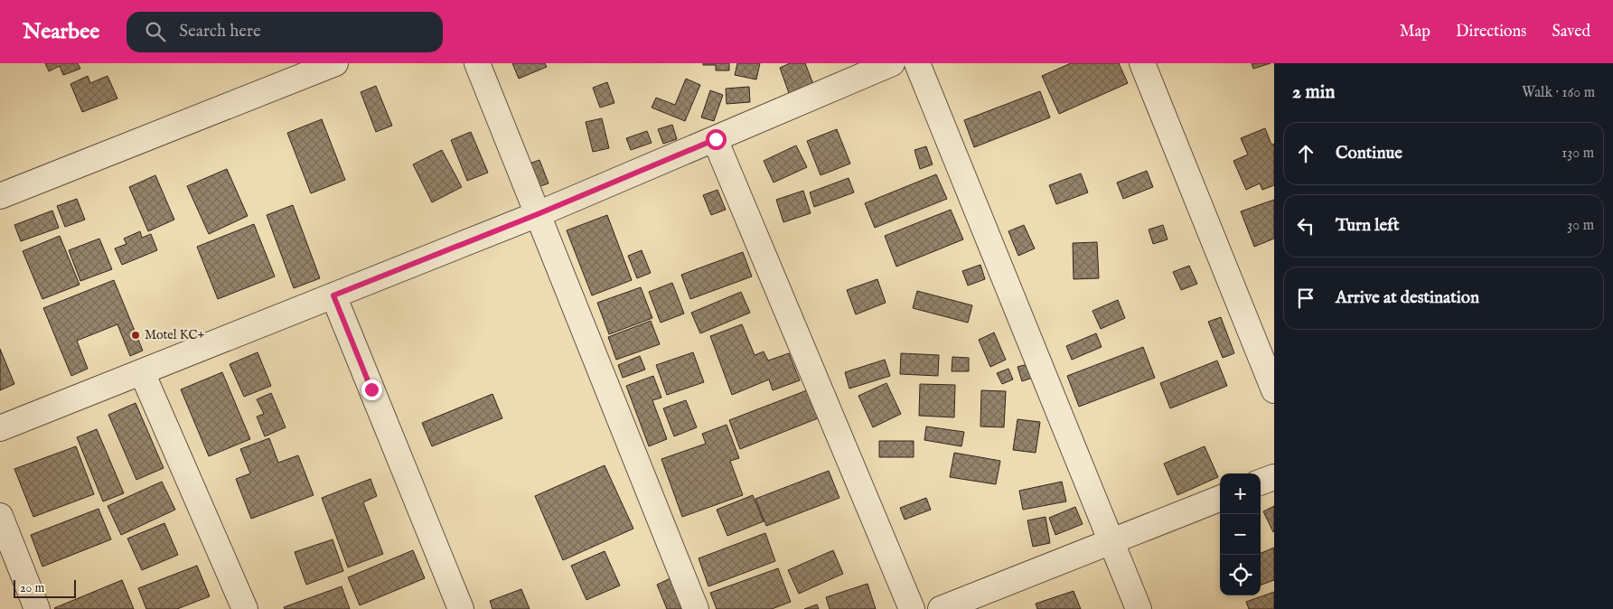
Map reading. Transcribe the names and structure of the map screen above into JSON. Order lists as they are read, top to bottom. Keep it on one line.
{"places":["Motel KC+"],"scale_bar":"20 m","page":{"header":"Nearbee","search":"Search here","nav":["Map","Directions","Saved"],"heading":["2 min","Walk · 160 m"],"list":[["Continue","130 m"],["Turn left","30 m"],"Arrive at destination"],"map_buttons":["+","−"],"scale":"20 m"}}
